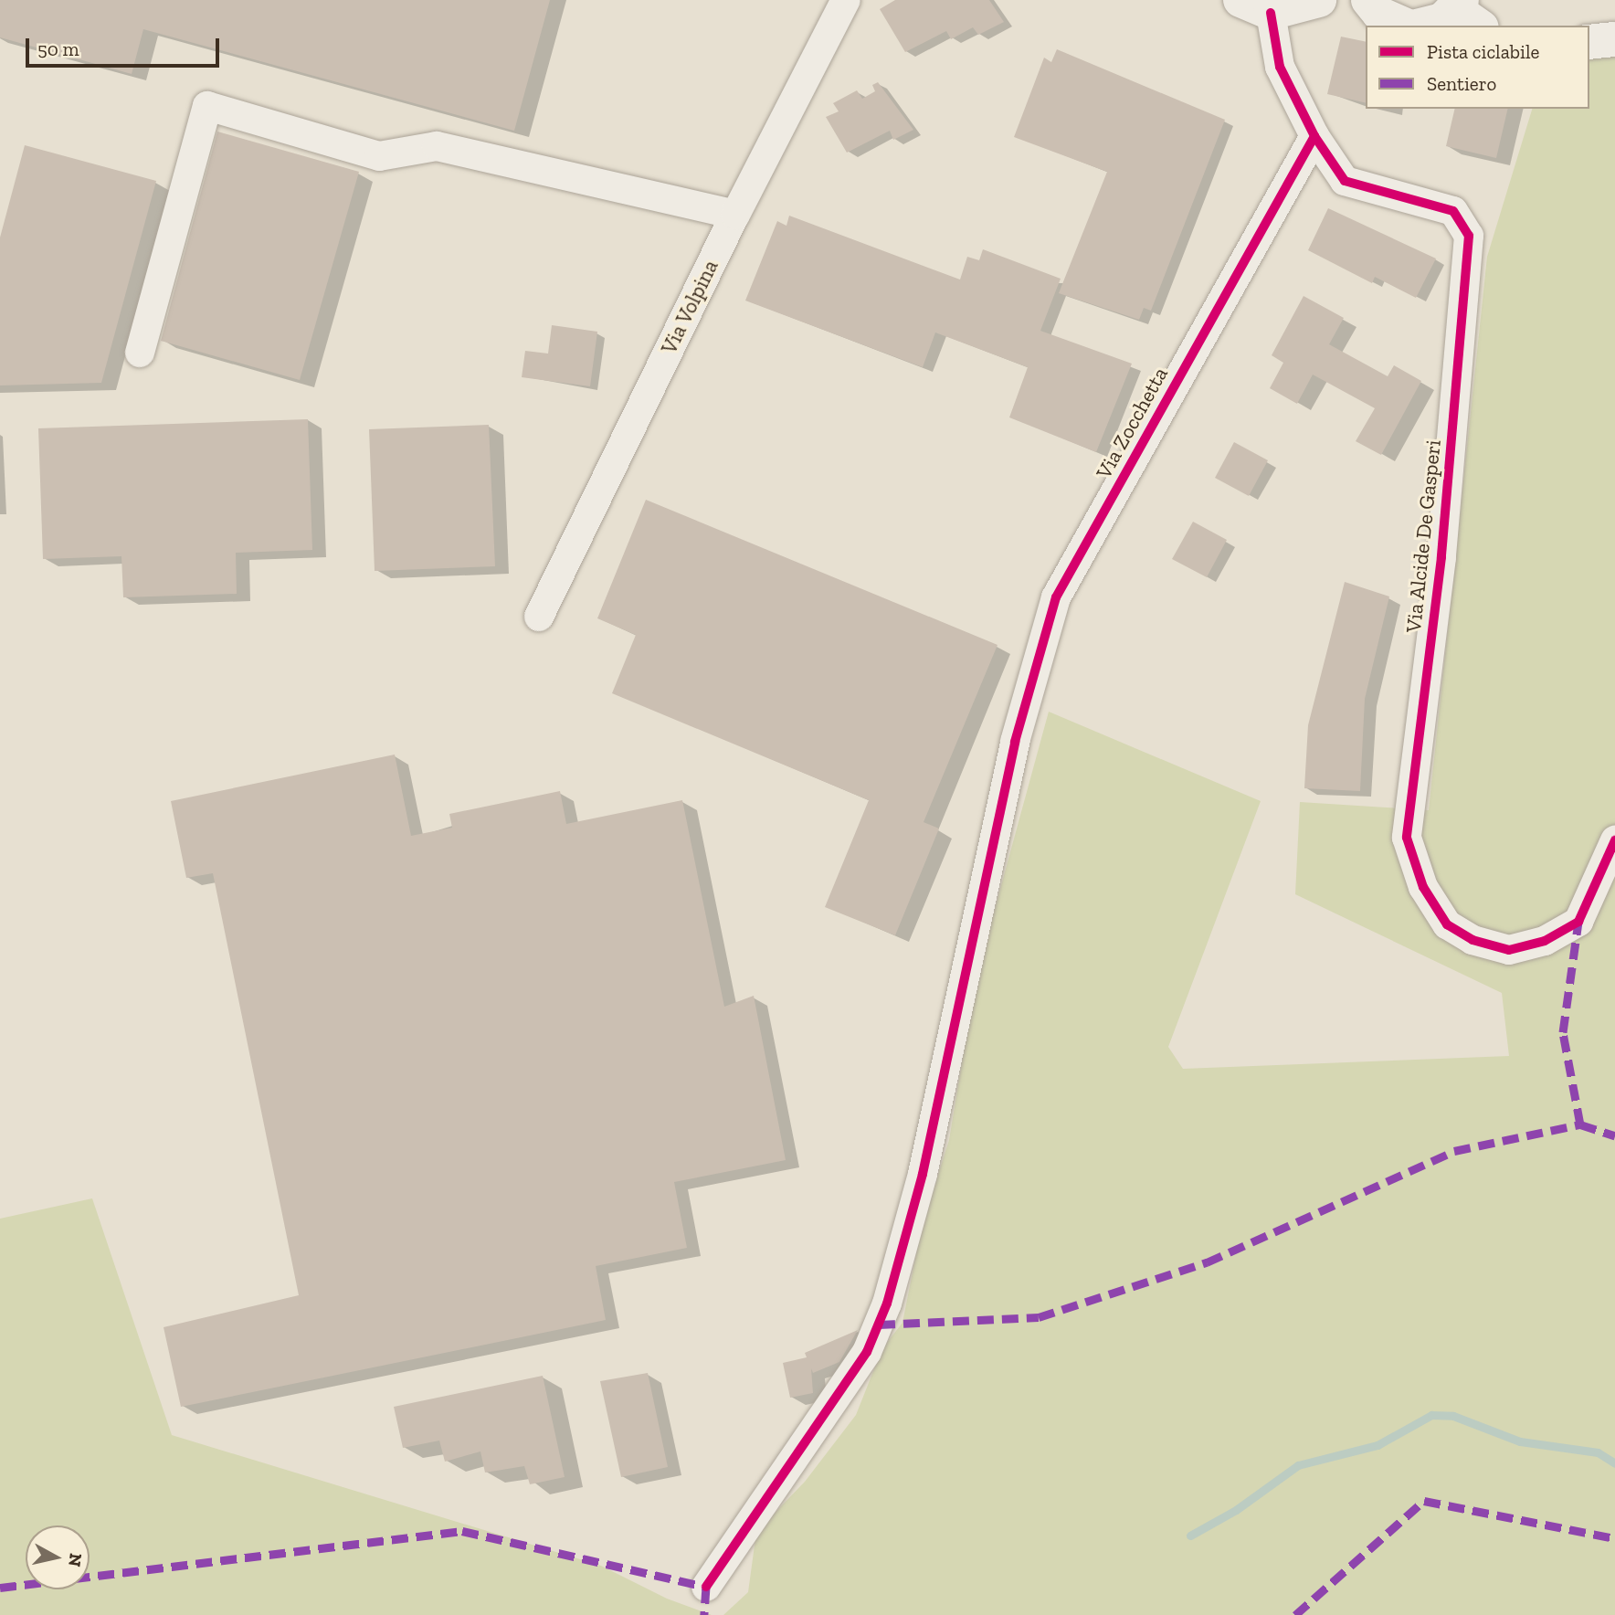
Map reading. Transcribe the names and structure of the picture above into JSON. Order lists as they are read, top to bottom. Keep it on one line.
{"streets":{"street":["Via Volpina","Via Zocchetta","Via Alcide De Gasperi"]},"crossings":[["Via Zocchetta","Via Alcide De Gasperi"]],"legend":["Pista ciclabile","Sentiero"],"scale_bar":"50 m","north":"right"}
